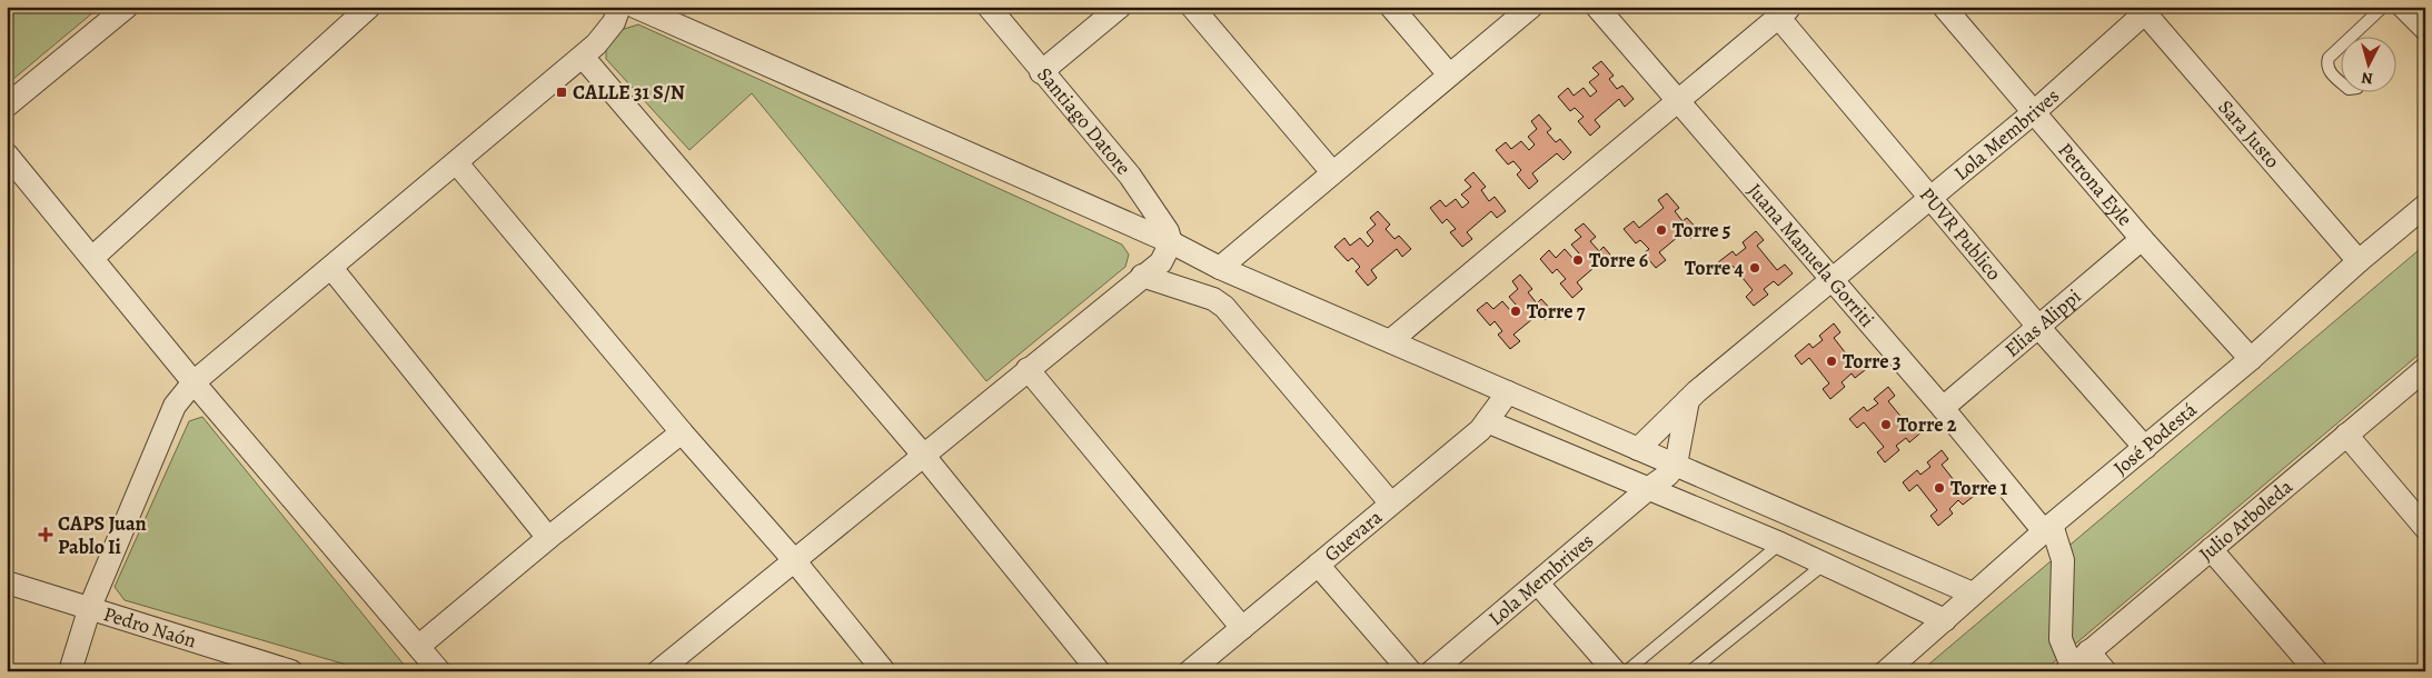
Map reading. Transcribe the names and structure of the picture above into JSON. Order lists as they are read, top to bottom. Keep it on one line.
{"streets":{"street":["Santiago Datore","Lola Membrives","Sara Justo","Petrona Eyle","PUVR Publico","Juana Manuela Gorriti","Elias Alippi","José Podestá","Julio Arboleda","Guevara","Pedro Naón"]},"crossings":[["Lola Membrives","Sara Justo"],["Lola Membrives","Petrona Eyle"],["Lola Membrives","PUVR Publico"],["Lola Membrives","Juana Manuela Gorriti"],["Sara Justo","José Podestá"],["Petrona Eyle","Elias Alippi"],["Petrona Eyle","José Podestá"],["PUVR Publico","Elias Alippi"],["PUVR Publico","José Podestá"],["Juana Manuela Gorriti","Elias Alippi"],["Juana Manuela Gorriti","José Podestá"]],"places":{"transit":["CALLE 31 S/N"],"other":["Torre 5","Torre 6","Torre 4","Torre 7","Torre 3","Torre 2","Torre 1"],"health":["CAPS Juan Pablo Ii"]},"north":"bottom"}
